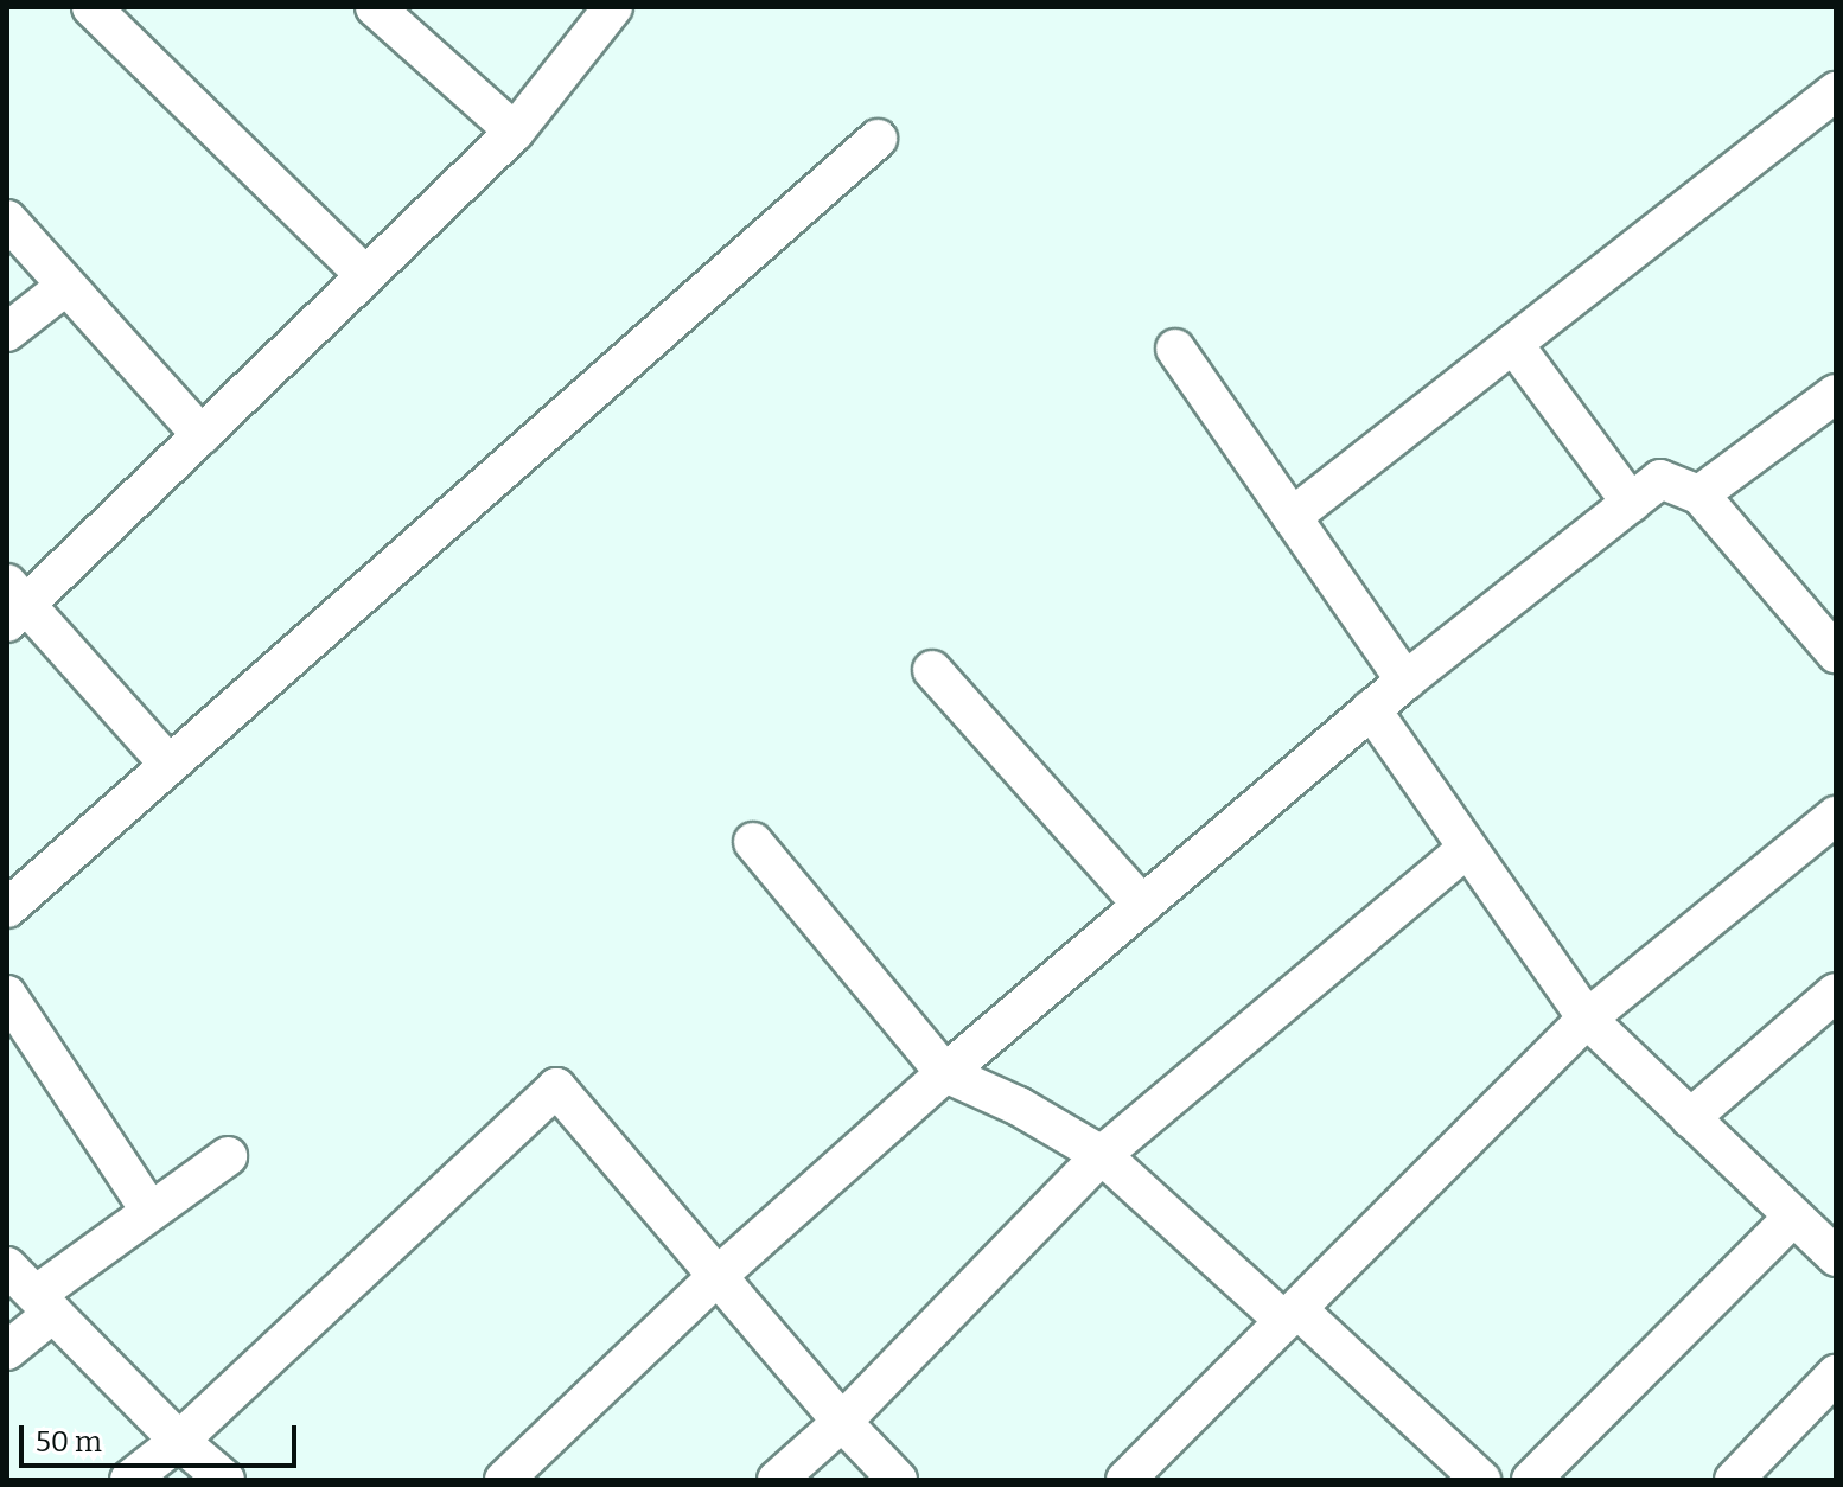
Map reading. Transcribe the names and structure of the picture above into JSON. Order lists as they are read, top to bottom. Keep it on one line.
{"scale_bar":"50 m"}
